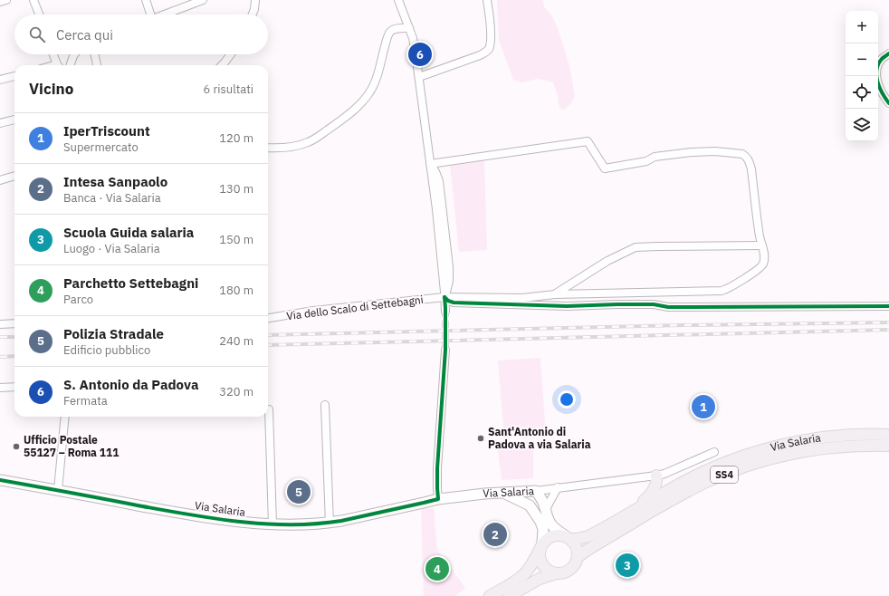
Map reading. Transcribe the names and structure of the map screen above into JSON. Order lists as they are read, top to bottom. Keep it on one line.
{"streets":{"main road":["Via Salaria","SS4"],"street":["Via dello Scalo di Settebagni"]},"places":["Sant'Antonio di Padova a via Salaria","Ufficio Postale 55127 – Roma 111"],"page":{"map_buttons":["+","−"],"search":"Cerca qui","pins":["6","1","5","2","3","4"],"heading":["Vicino","6 risultati"],"list":[{"mark":"1","name":"IperTriscount","note":"Supermercato","value":"120 m"},{"mark":"2","name":"Intesa Sanpaolo","note":"Banca · Via Salaria","value":"130 m"},{"mark":"3","name":"Scuola Guida salaria","note":"Luogo · Via Salaria","value":"150 m"},{"mark":"4","name":"Parchetto Settebagni","note":"Parco","value":"180 m"},{"mark":"5","name":"Polizia Stradale","note":"Edificio pubblico","value":"240 m"},{"mark":"6","name":"S. Antonio da Padova","note":"Fermata","value":"320 m"}]}}
